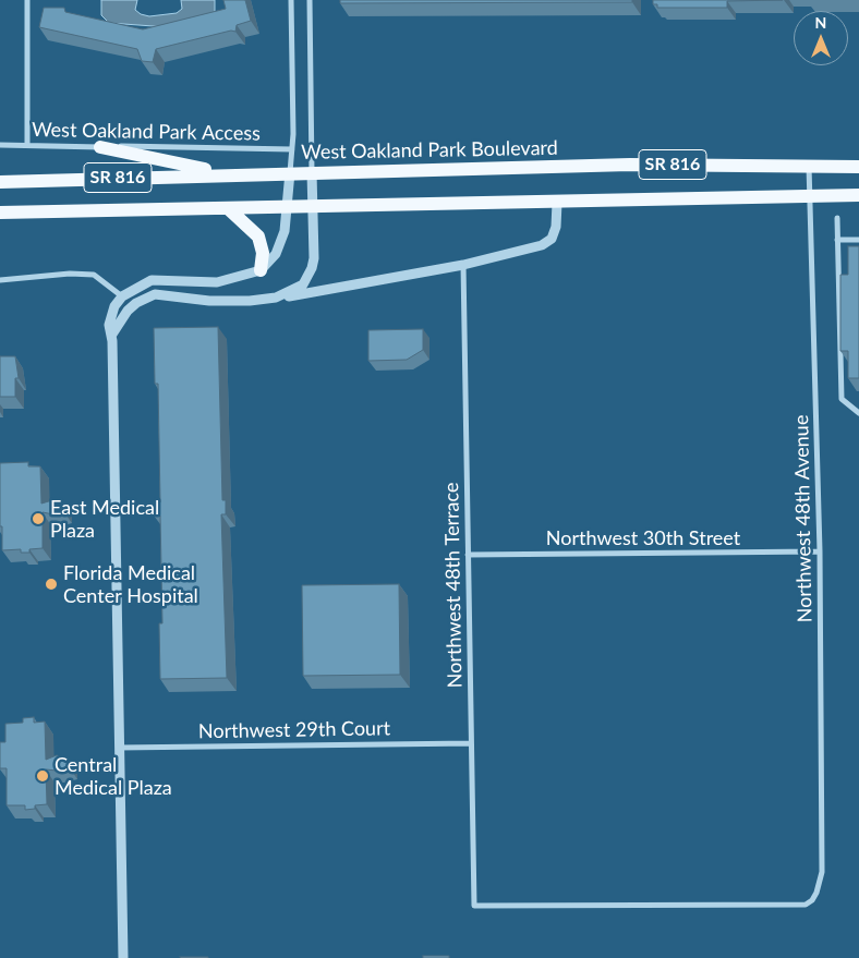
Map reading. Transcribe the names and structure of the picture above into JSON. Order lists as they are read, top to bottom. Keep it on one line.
{"streets":{"main road":["West Oakland Park Boulevard","SR 816"],"street":["West Oakland Park Access","Northwest 48th Avenue","Northwest 30th Street","Northwest 48th Terrace","Northwest 29th Court"]},"crossings":[["West Oakland Park Boulevard","Northwest 48th Avenue"],["SR 816","Northwest 48th Avenue"],["Northwest 48th Avenue","Northwest 30th Street"],["Northwest 48th Avenue","Northwest 48th Terrace"],["Northwest 30th Street","Northwest 48th Terrace"],["Northwest 48th Terrace","Northwest 29th Court"]],"places":["East Medical Plaza","Florida Medical Center Hospital","Central Medical Plaza"],"north":"top"}
